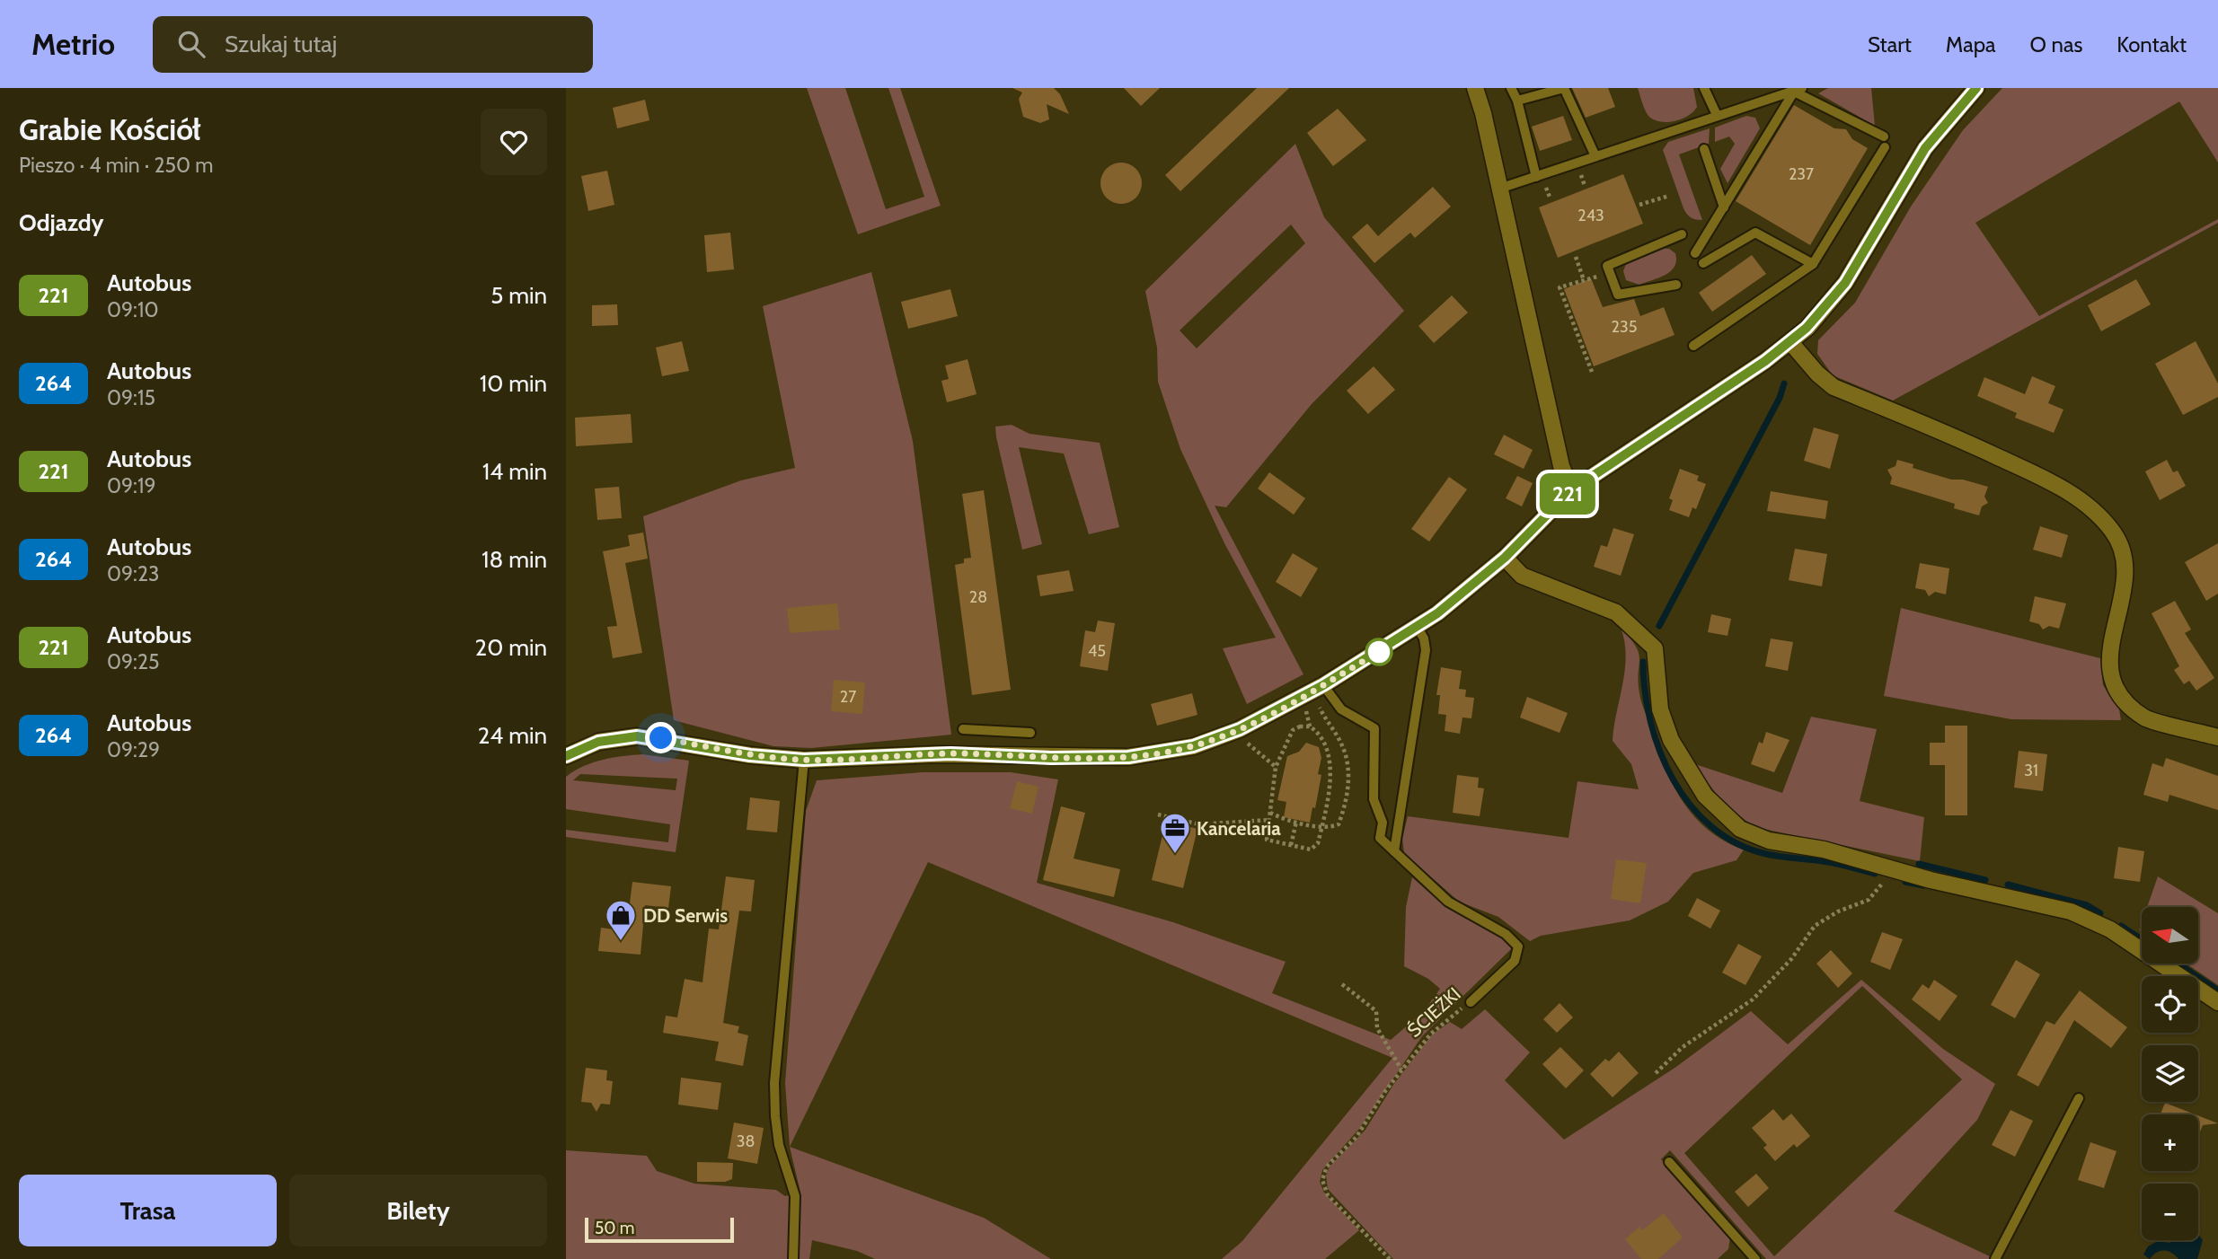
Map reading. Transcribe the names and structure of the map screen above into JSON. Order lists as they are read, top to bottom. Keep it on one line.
{"streets":{"lane":["ŚCIEŻKI"]},"places":{"office":["Kancelaria"],"shop":["DD Serwis"]},"lines":["bus line 221"],"house_numbers":["237","243","235","28","45","27","31","38"],"scale_bar":"50 m","north":"left","page":{"header":"Metrio","search":"Szukaj tutaj","nav":["Start","Mapa","O nas","Kontakt"],"heading":[["Grabie Kościół","Pieszo · 4 min · 250 m"],"Odjazdy"],"on_map":"221","list":[{"mark":"221","name":"Autobus","note":"09:10","value":"5 min"},{"mark":"264","name":"Autobus","note":"09:15","value":"10 min"},{"mark":"221","name":"Autobus","note":"09:19","value":"14 min"},{"mark":"264","name":"Autobus","note":"09:23","value":"18 min"},{"mark":"221","name":"Autobus","note":"09:25","value":"20 min"},{"mark":"264","name":"Autobus","note":"09:29","value":"24 min"}],"map_buttons":["+","−"],"buttons":["Trasa","Bilety"],"scale":"50 m"}}
